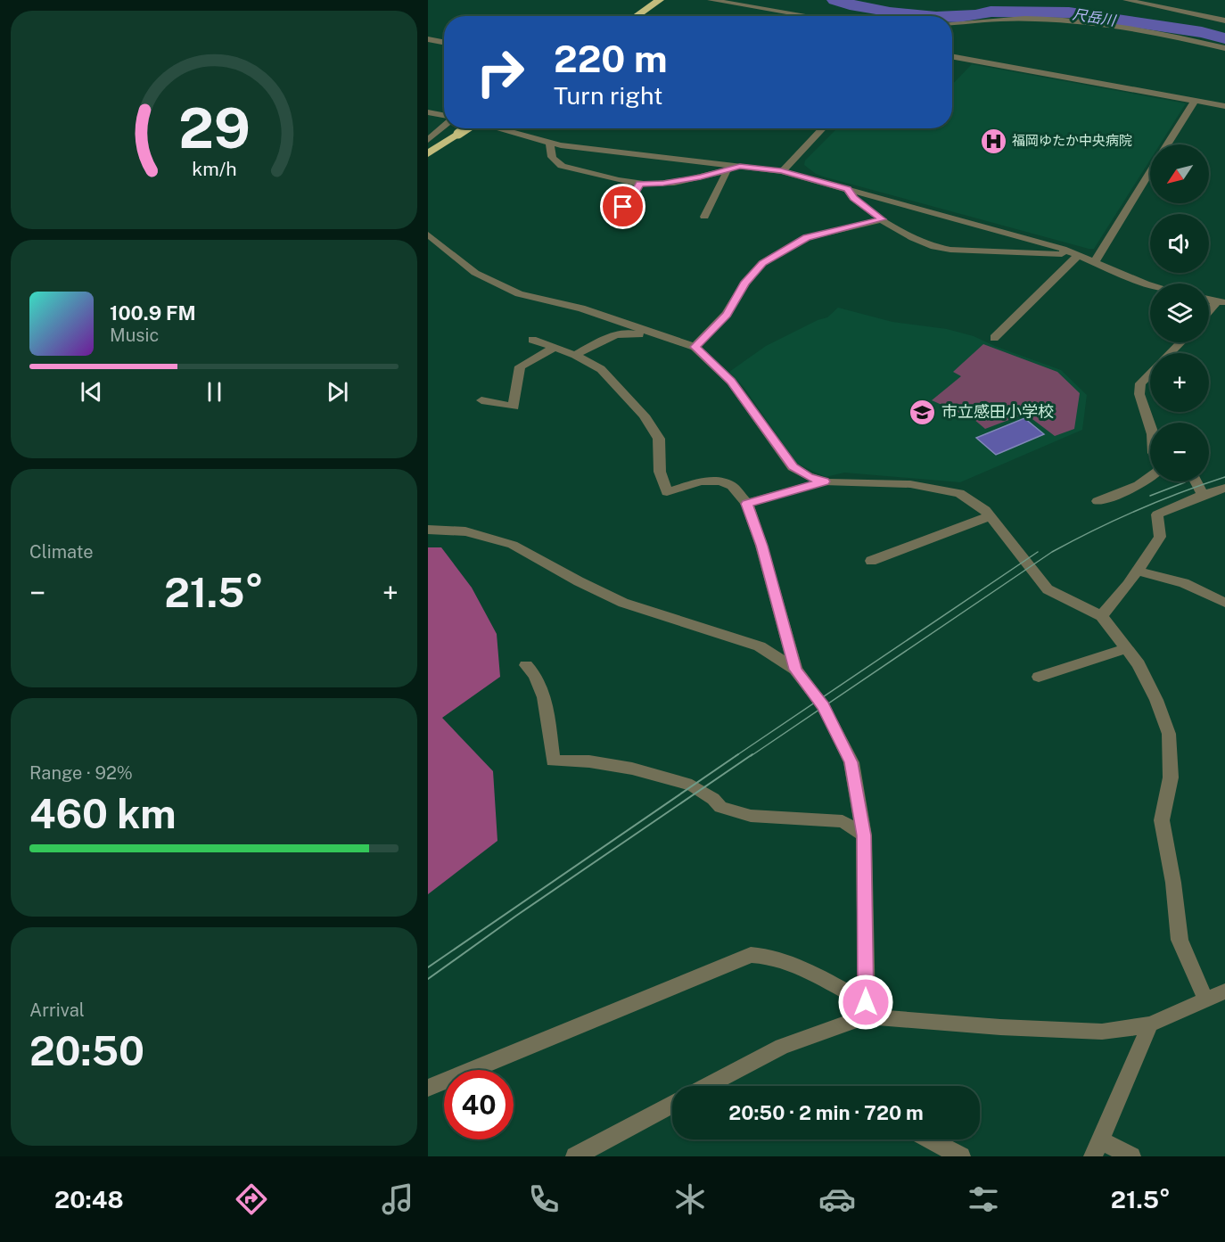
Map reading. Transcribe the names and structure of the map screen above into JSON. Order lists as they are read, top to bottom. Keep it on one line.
{"water":["尺岳川"],"places":{"hospital":["福岡ゆたか中央病院"],"school or university":["市立感田小学校"]},"north":"bottom left","page":{"turn":["220 m","Turn right"],"map_buttons":["+","−"],"song":["100.9 FM","Music"],"tile":["Climate",["Range · 92%","460 km"],["Arrival","20:50"]],"heat":["−","21.5°","+"],"limit":"40","trip":"20:50 · 2 min · 720 m","tabs":["20:48","21.5°"],"gauge":["29","km/h"]}}
